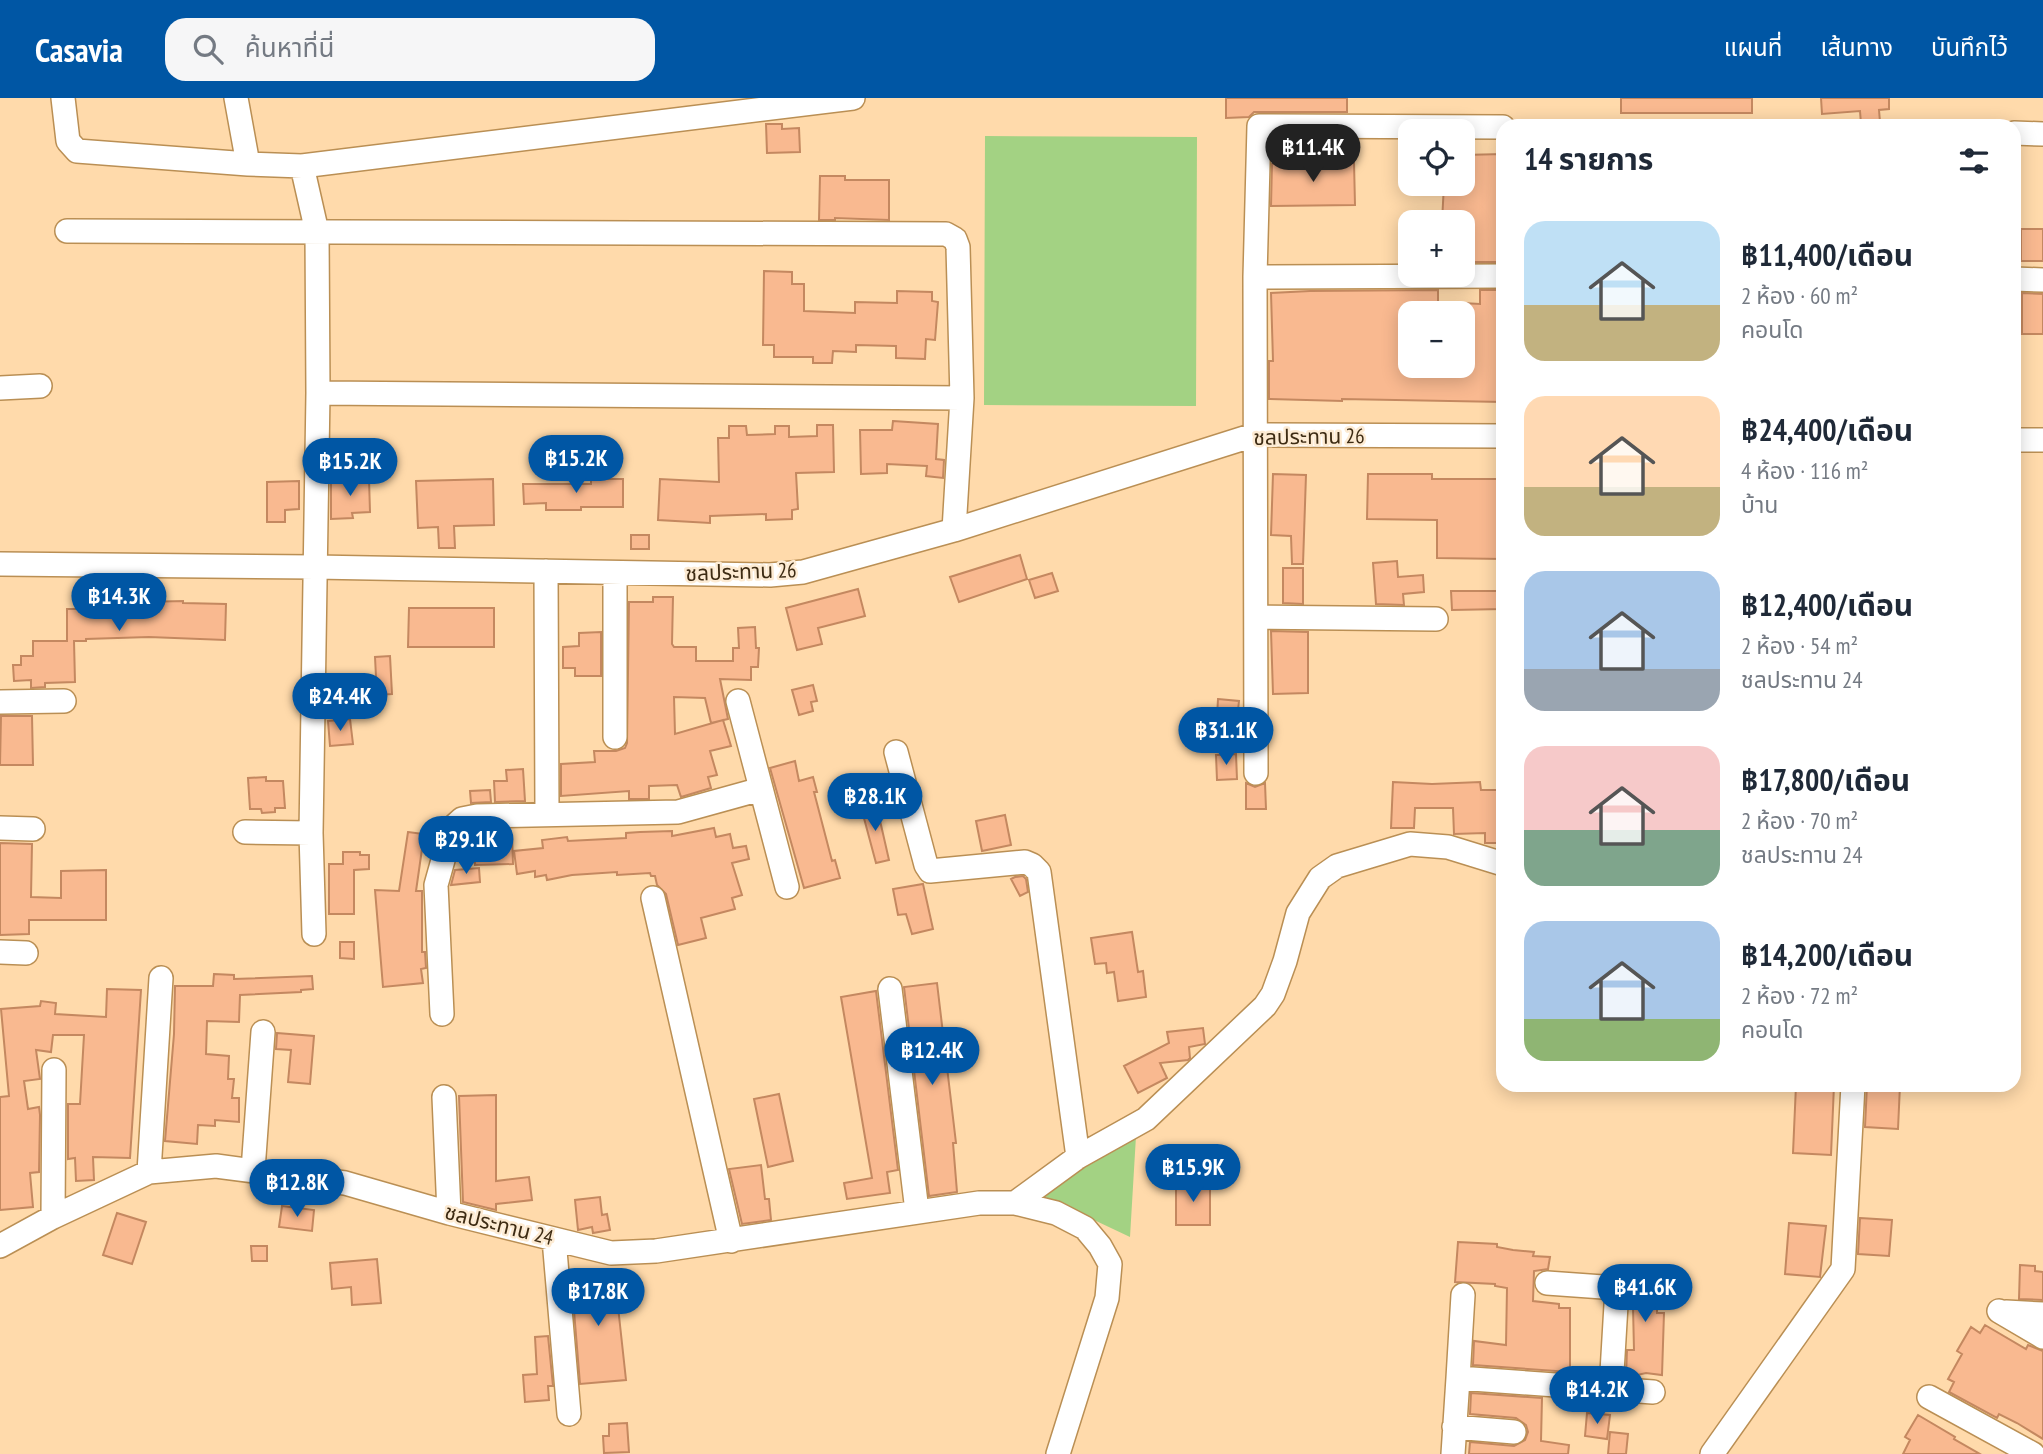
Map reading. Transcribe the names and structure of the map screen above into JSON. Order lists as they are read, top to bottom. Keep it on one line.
{"streets":{"street":["ชลประทาน 26","ชลประทาน 24"]},"page":{"header":"Casavia","search":"ค้นหาที่นี่","nav":["แผนที่","เส้นทาง","บันทึกไว้"],"map_buttons":["+","−"],"heading":"14 รายการ","price":["฿11.4K","฿15.2K","฿15.2K","฿14.3K","฿24.4K","฿31.1K","฿28.1K","฿29.1K","฿12.4K","฿15.9K","฿12.8K","฿41.6K","฿17.8K","฿14.2K"],"list":[{"name":"฿11,400/เดือน","note":"2 ห้อง · 60 m² · คอนโด"},{"name":"฿24,400/เดือน","note":"4 ห้อง · 116 m² · บ้าน"},{"name":"฿12,400/เดือน","note":"2 ห้อง · 54 m² · ชลประทาน 24"},{"name":"฿17,800/เดือน","note":"2 ห้อง · 70 m² · ชลประทาน 24"},{"name":"฿14,200/เดือน","note":"2 ห้อง · 72 m² · คอนโด"}]}}
